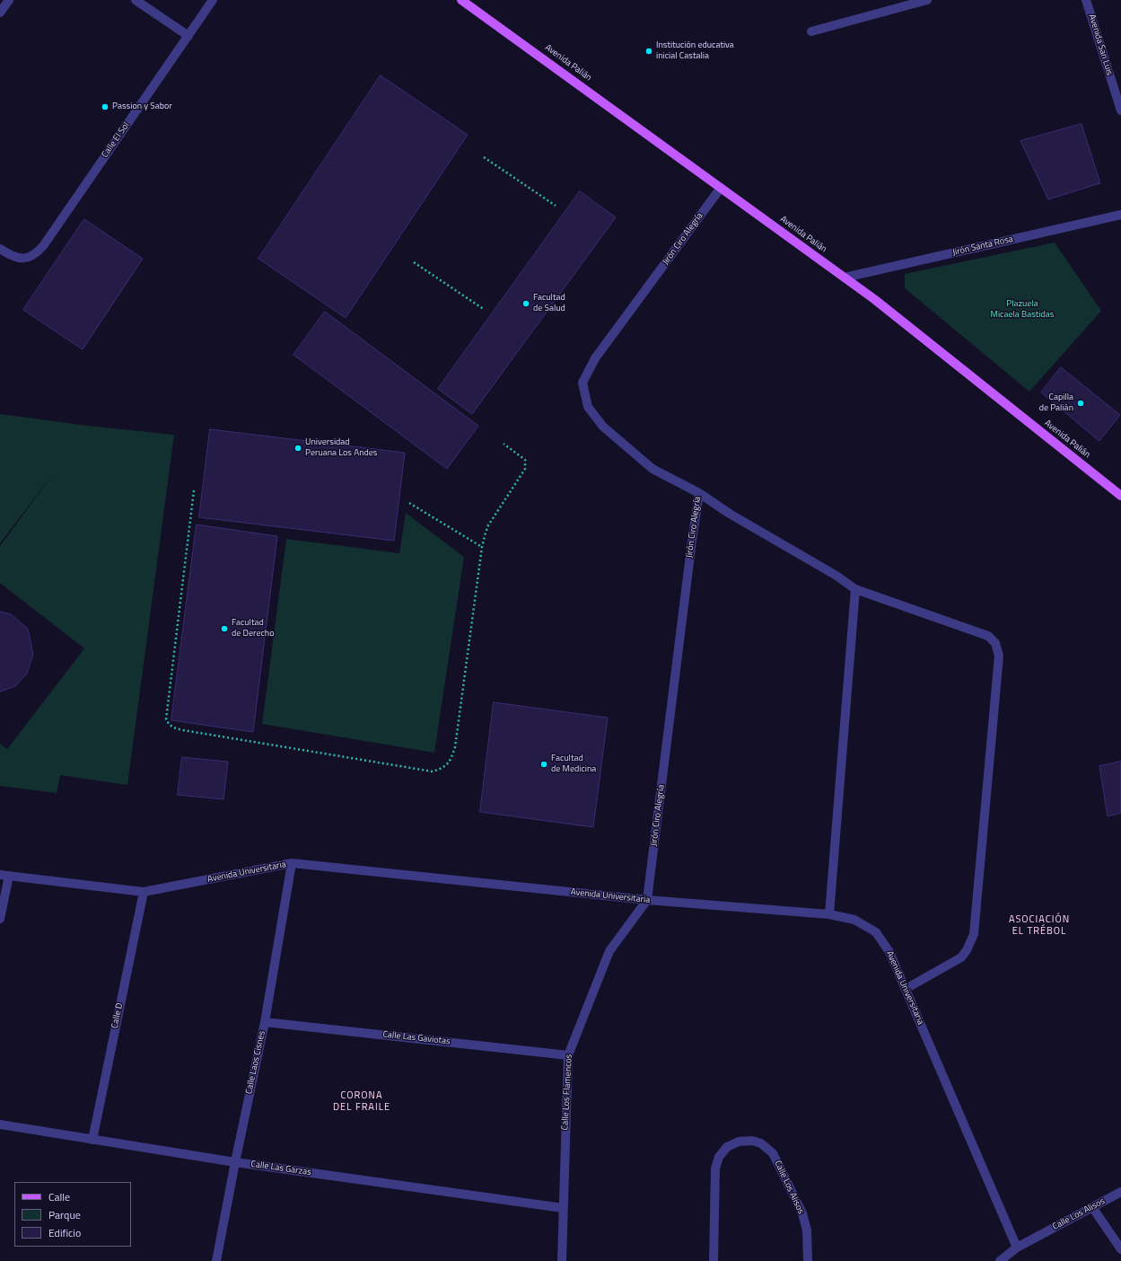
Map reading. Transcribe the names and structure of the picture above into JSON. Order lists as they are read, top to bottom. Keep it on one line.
{"streets":{"main road":["Avenida Palián"],"street":["Avenida San Luis","Calle El Sol","Jirón Ciro Alegría","Jirón Santa Rosa","Avenida Universitaria","Calle D","Calle Las Gaviotas","Calle Laos Cisnes","Calle Los Flamencos","Calle Las Garzas","Calle Los Alisos"]},"crossings":[["Avenida Palián","Jirón Ciro Alegría"],["Avenida Palián","Jirón Santa Rosa"],["Jirón Ciro Alegría","Avenida Universitaria"],["Jirón Ciro Alegría","Calle Los Flamencos"],["Avenida Universitaria","Calle D"],["Avenida Universitaria","Calle Laos Cisnes"],["Avenida Universitaria","Calle Los Flamencos"],["Avenida Universitaria","Calle Los Alisos"],["Calle D","Calle Las Garzas"],["Calle Las Gaviotas","Calle Laos Cisnes"],["Calle Las Gaviotas","Calle Los Flamencos"],["Calle Laos Cisnes","Calle Las Garzas"],["Calle Los Flamencos","Calle Las Garzas"]],"districts":["ASOCIACIÓN EL TRÉBOL","CORONA DEL FRAILE"],"parks":["Plazuela Micaela Bastidas"],"places":["Institución educativa inicial Castalia","Passion y Sabor","Facultad de Salud","Capilla de Palián","Universidad Peruana Los Andes","Facultad de Derecho","Facultad de Medicina"],"legend":["Calle","Parque","Edificio"]}
